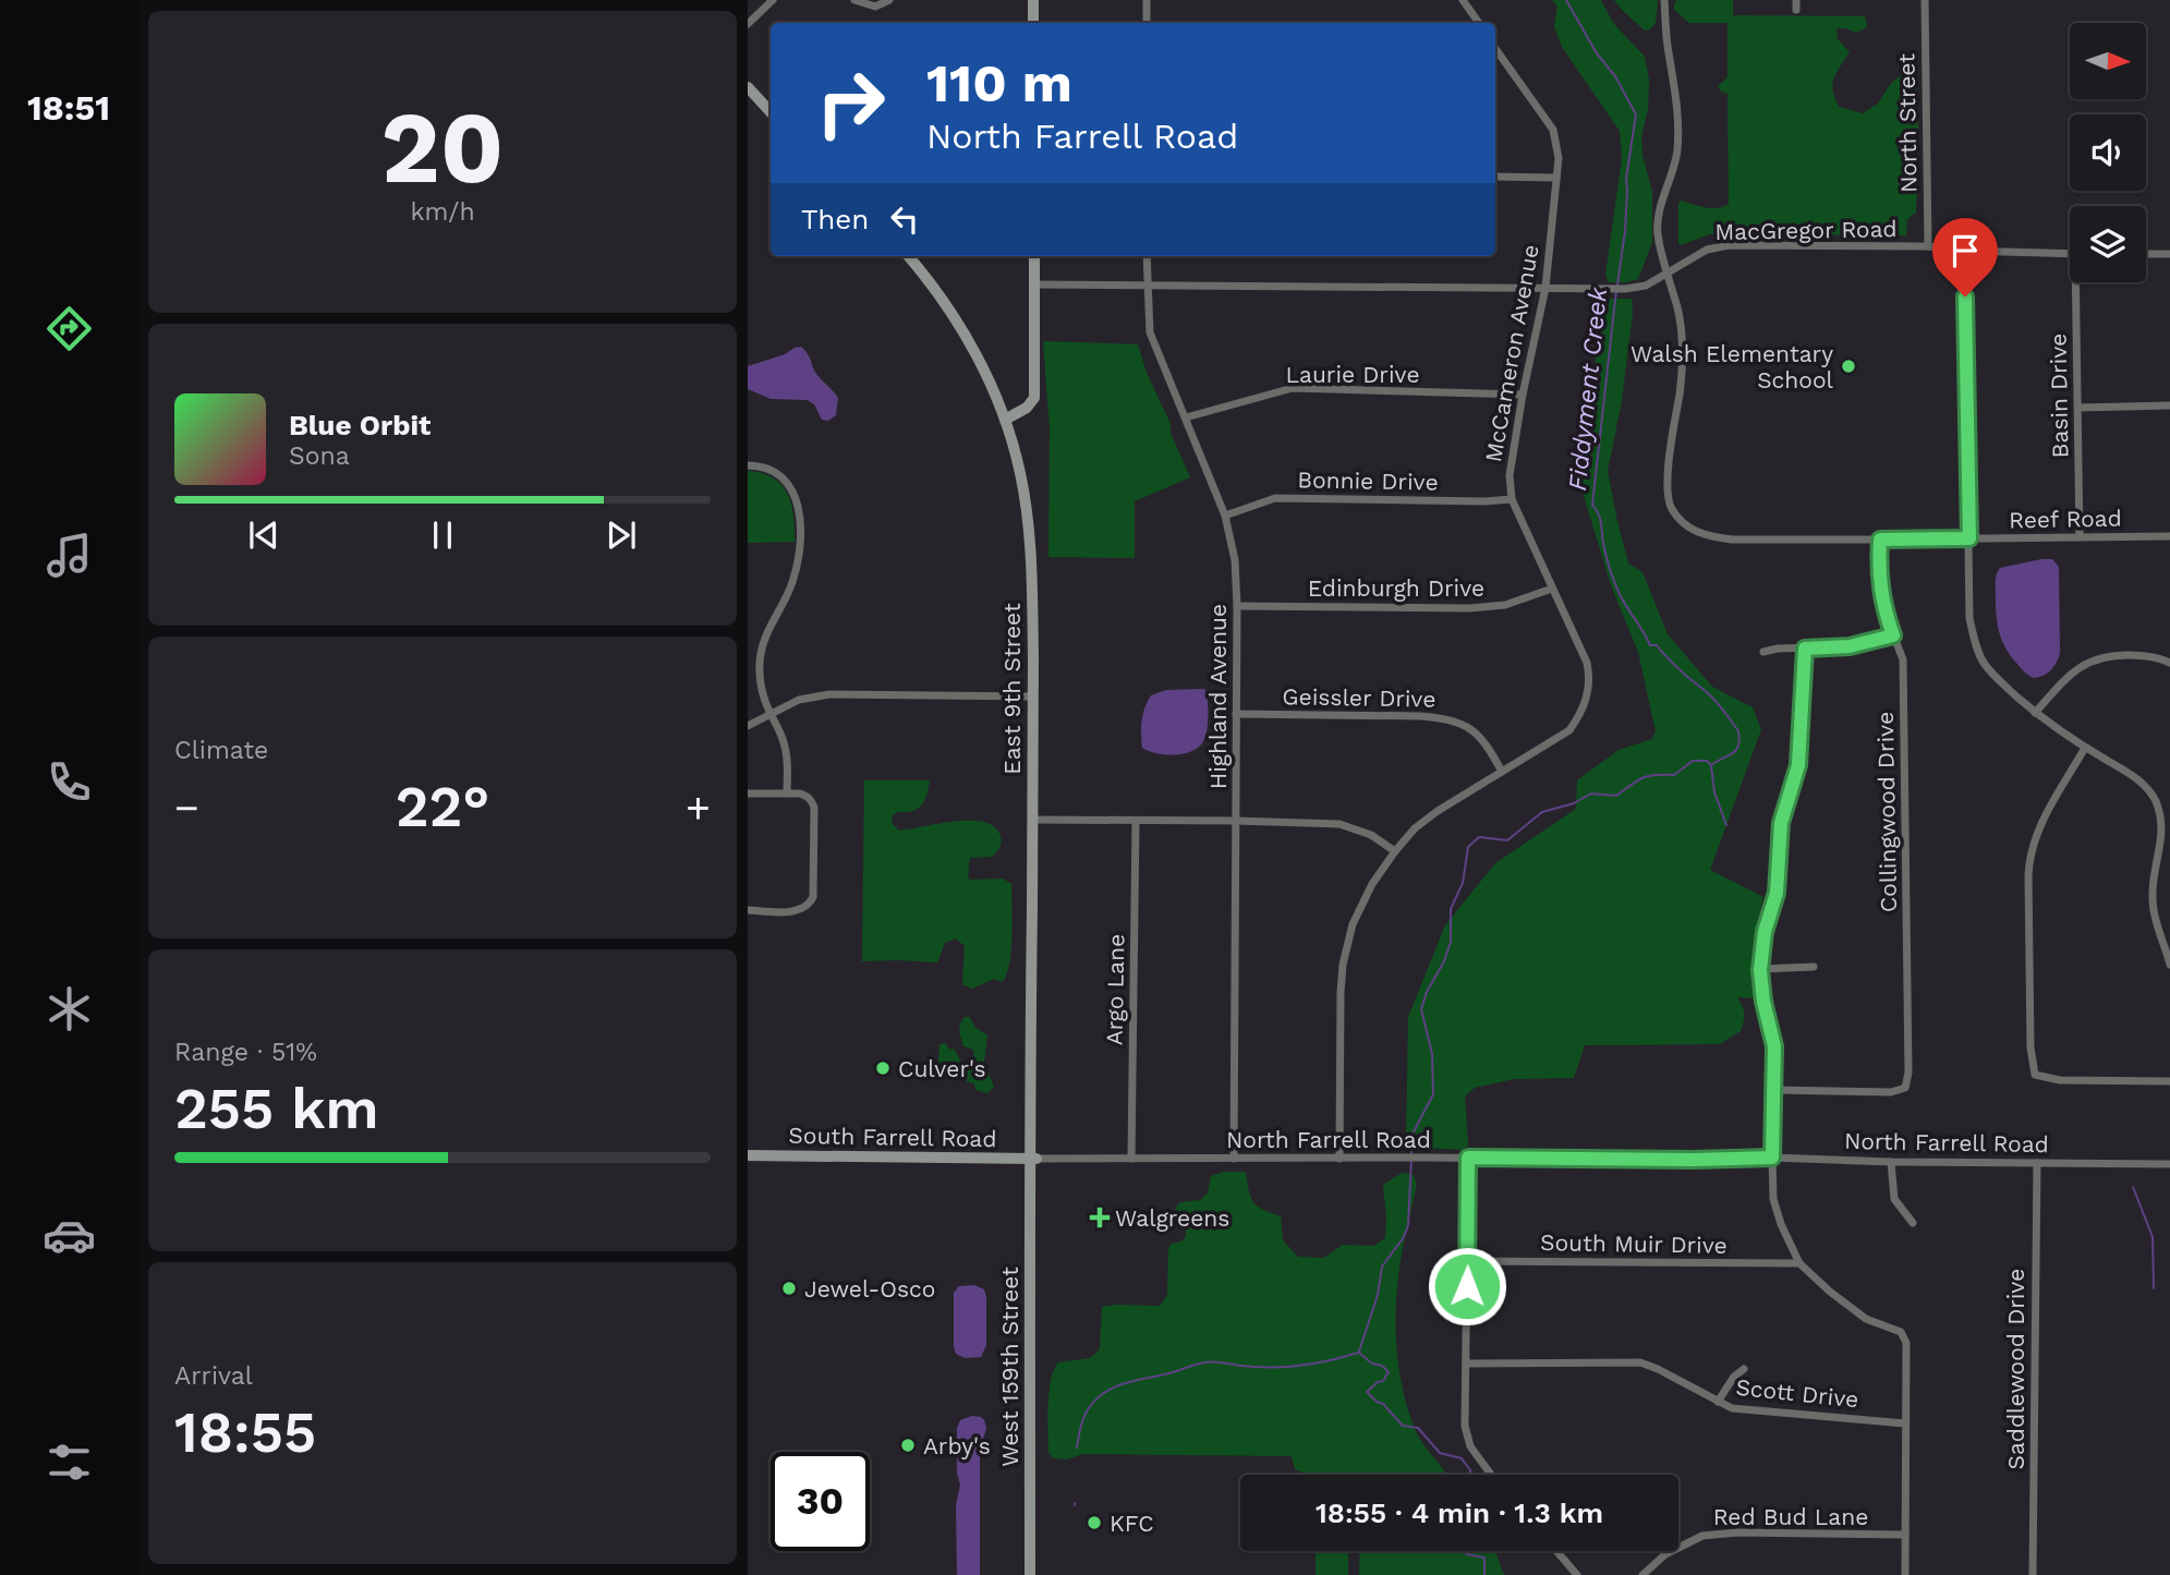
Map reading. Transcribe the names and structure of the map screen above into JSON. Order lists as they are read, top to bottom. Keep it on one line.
{"streets":{"main road":["East 9th Street","South Farrell Road","West 159th Street"],"street":["North Street","MacGregor Road","McCameron Avenue","Laurie Drive","Basin Drive","Bonnie Drive","Reef Road","Edinburgh Drive","Highland Avenue","Geissler Drive","Collingwood Drive","Argo Lane","North Farrell Road","South Muir Drive","Saddlewood Drive","Scott Drive","Red Bud Lane"]},"crossings":[["North Street","MacGregor Road"],["MacGregor Road","McCameron Avenue"],["MacGregor Road","Reef Road"],["MacGregor Road","Highland Avenue"],["McCameron Avenue","Laurie Drive"],["McCameron Avenue","Bonnie Drive"],["McCameron Avenue","Edinburgh Drive"],["McCameron Avenue","Geissler Drive"],["McCameron Avenue","North Farrell Road"],["Laurie Drive","Highland Avenue"],["Basin Drive","Reef Road"],["Bonnie Drive","Highland Avenue"],["Reef Road","Collingwood Drive"],["Edinburgh Drive","Highland Avenue"],["East 9th Street","South Farrell Road"],["East 9th Street","North Farrell Road"],["East 9th Street","West 159th Street"],["Highland Avenue","Geissler Drive"],["Highland Avenue","North Farrell Road"],["Argo Lane","North Farrell Road"],["South Farrell Road","North Farrell Road"],["South Farrell Road","West 159th Street"],["North Farrell Road","West 159th Street"],["North Farrell Road","Saddlewood Drive"]],"water":["Fiddyment Creek"],"places":{"other":["Walsh Elementary School","Culver's","Jewel-Osco","Arby's","KFC"],"health":["Walgreens"]},"north":"right","page":{"tabs":"18:51","tile":[["20","km/h"],"Climate",["Range · 51%","255 km"],["Arrival","18:55"]],"turn":["110 m","North Farrell Road"],"then":"Then","song":["Blue Orbit","Sona"],"heat":["−","22°","+"],"limit":"30","trip":"18:55 · 4 min · 1.3 km"}}
